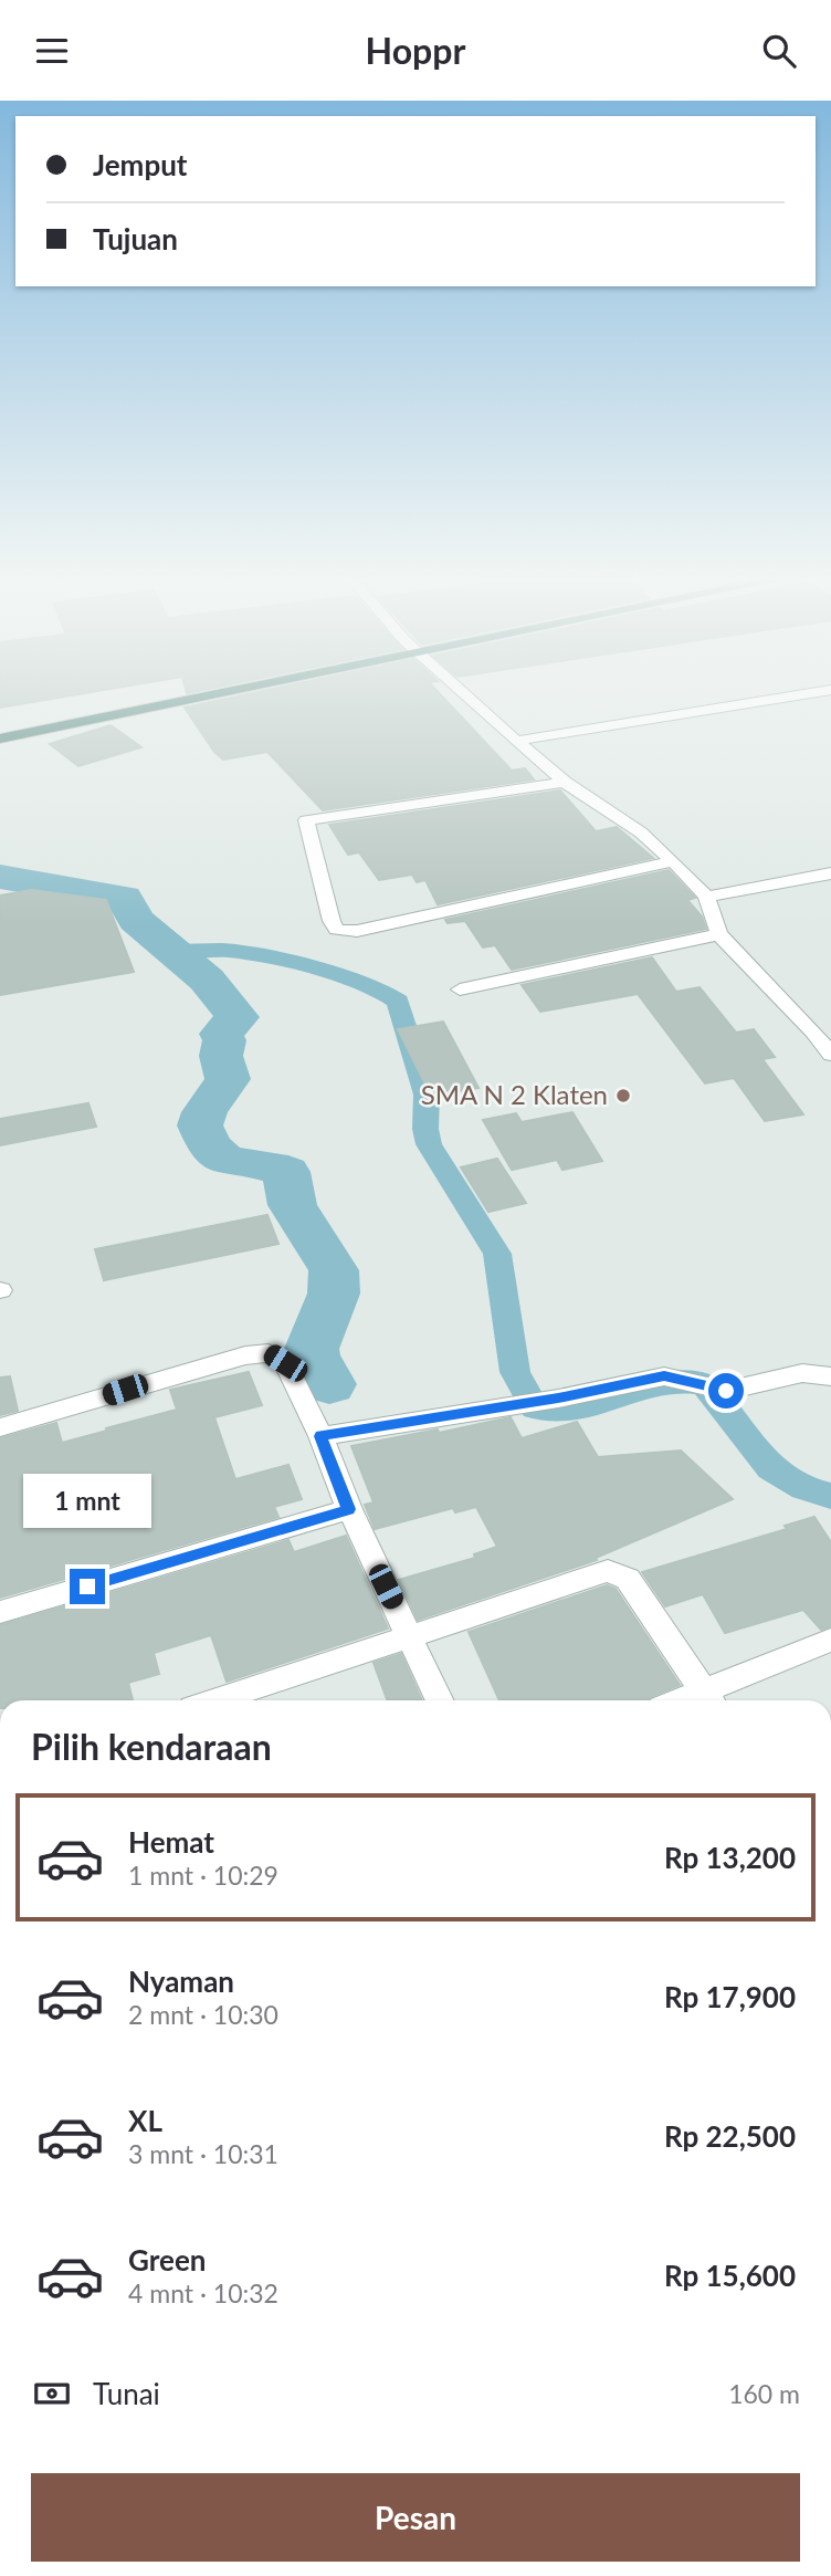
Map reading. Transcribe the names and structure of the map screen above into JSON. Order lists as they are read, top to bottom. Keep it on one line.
{"places":["SMA N 2 Klaten"],"page":{"header":"Hoppr","banner":["Jemput","Tujuan"],"bubble":"1 mnt","heading":"Pilih kendaraan","list":[{"name":"Hemat","note":"1 mnt · 10:29","value":"Rp 13,200"},{"name":"Nyaman","note":"2 mnt · 10:30","value":"Rp 17,900"},{"name":"XL","note":"3 mnt · 10:31","value":"Rp 22,500"},{"name":"Green","note":"4 mnt · 10:32","value":"Rp 15,600"}],"pay":["Tunai","160 m"],"buttons":"Pesan"}}
